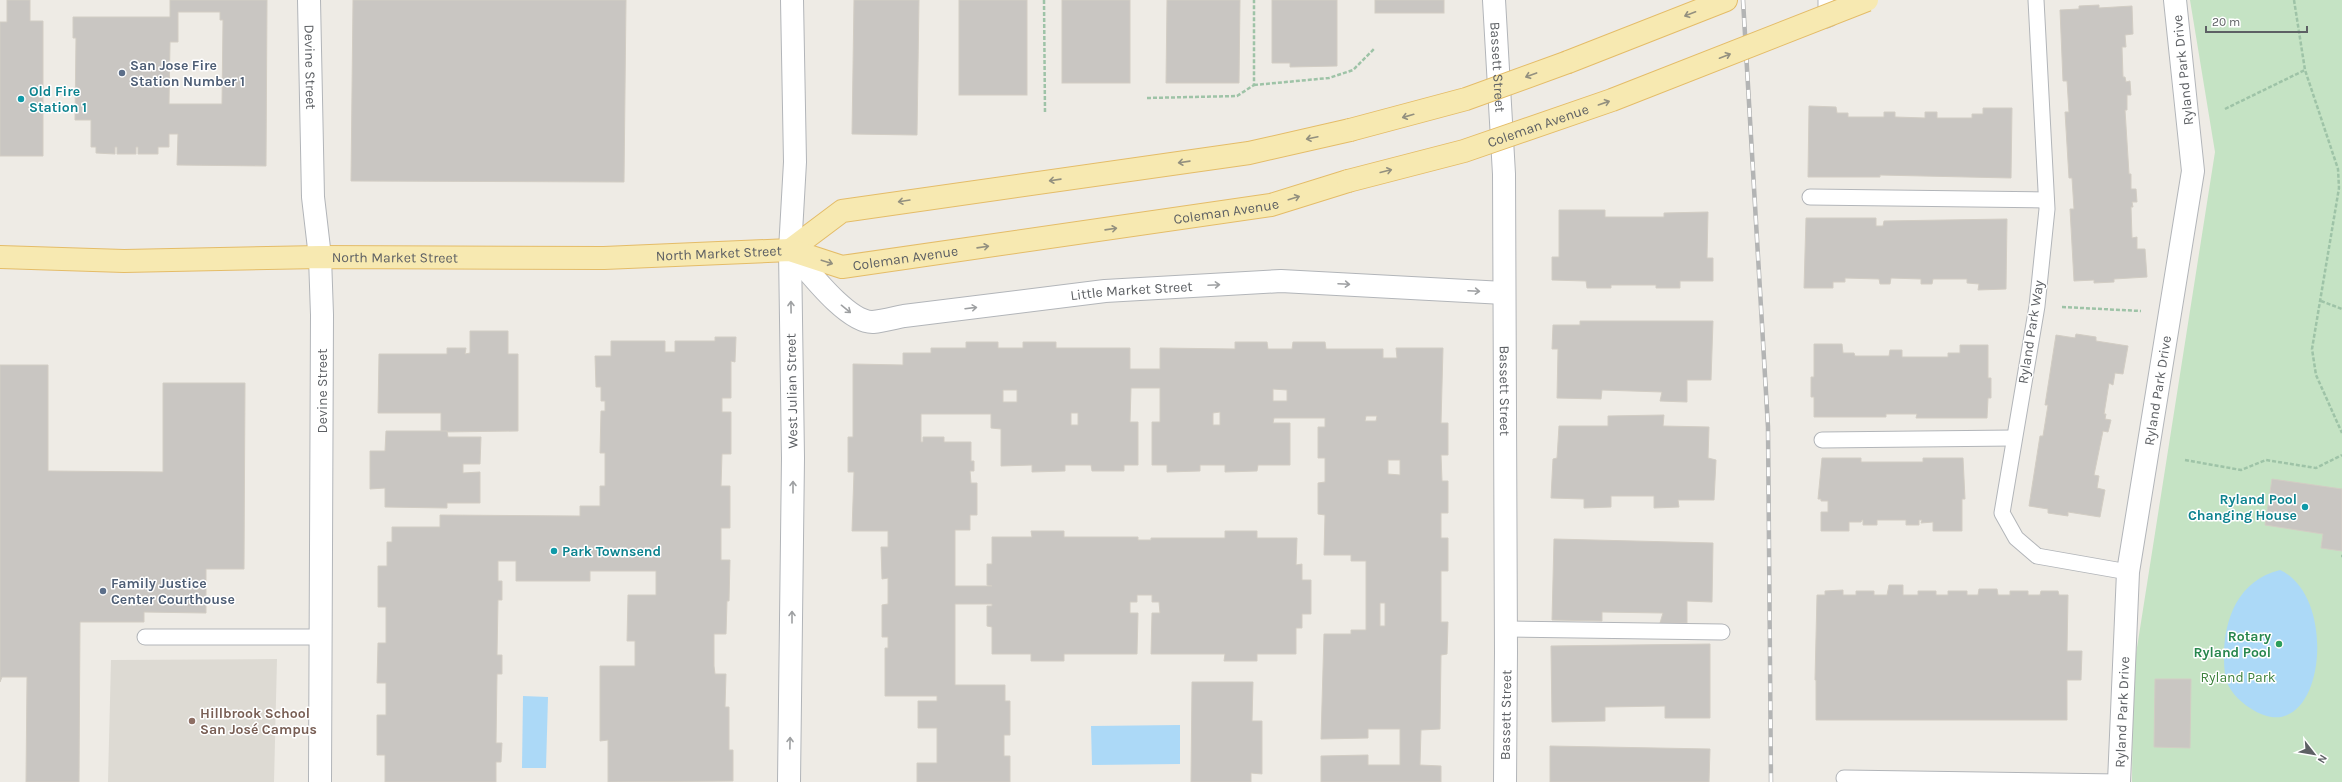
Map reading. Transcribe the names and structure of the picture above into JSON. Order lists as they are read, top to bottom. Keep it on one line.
{"streets":{"main road":["Coleman Avenue","North Market Street"],"street":["Devine Street","Bassett Street","Ryland Park Drive","Little Market Street","West Julian Street"],"lane":["Ryland Park Way"]},"crossings":[["Devine Street","North Market Street"],["Bassett Street","Little Market Street"],["Ryland Park Drive","Ryland Park Way"],["Coleman Avenue","North Market Street"],["Coleman Avenue","Little Market Street"],["Coleman Avenue","West Julian Street"],["North Market Street","Little Market Street"],["North Market Street","West Julian Street"],["Little Market Street","West Julian Street"]],"one_way":["Little Market Street","West Julian Street"],"parks":["Ryland Park"],"places":["San Jose Fire Station Number 1","Old Fire Station 1","Ryland Pool Changing House","Park Townsend","Family Justice Center Courthouse","Rotary Ryland Pool","Hillbrook School San José Campus"],"scale_bar":"20 m","north":"bottom right"}
